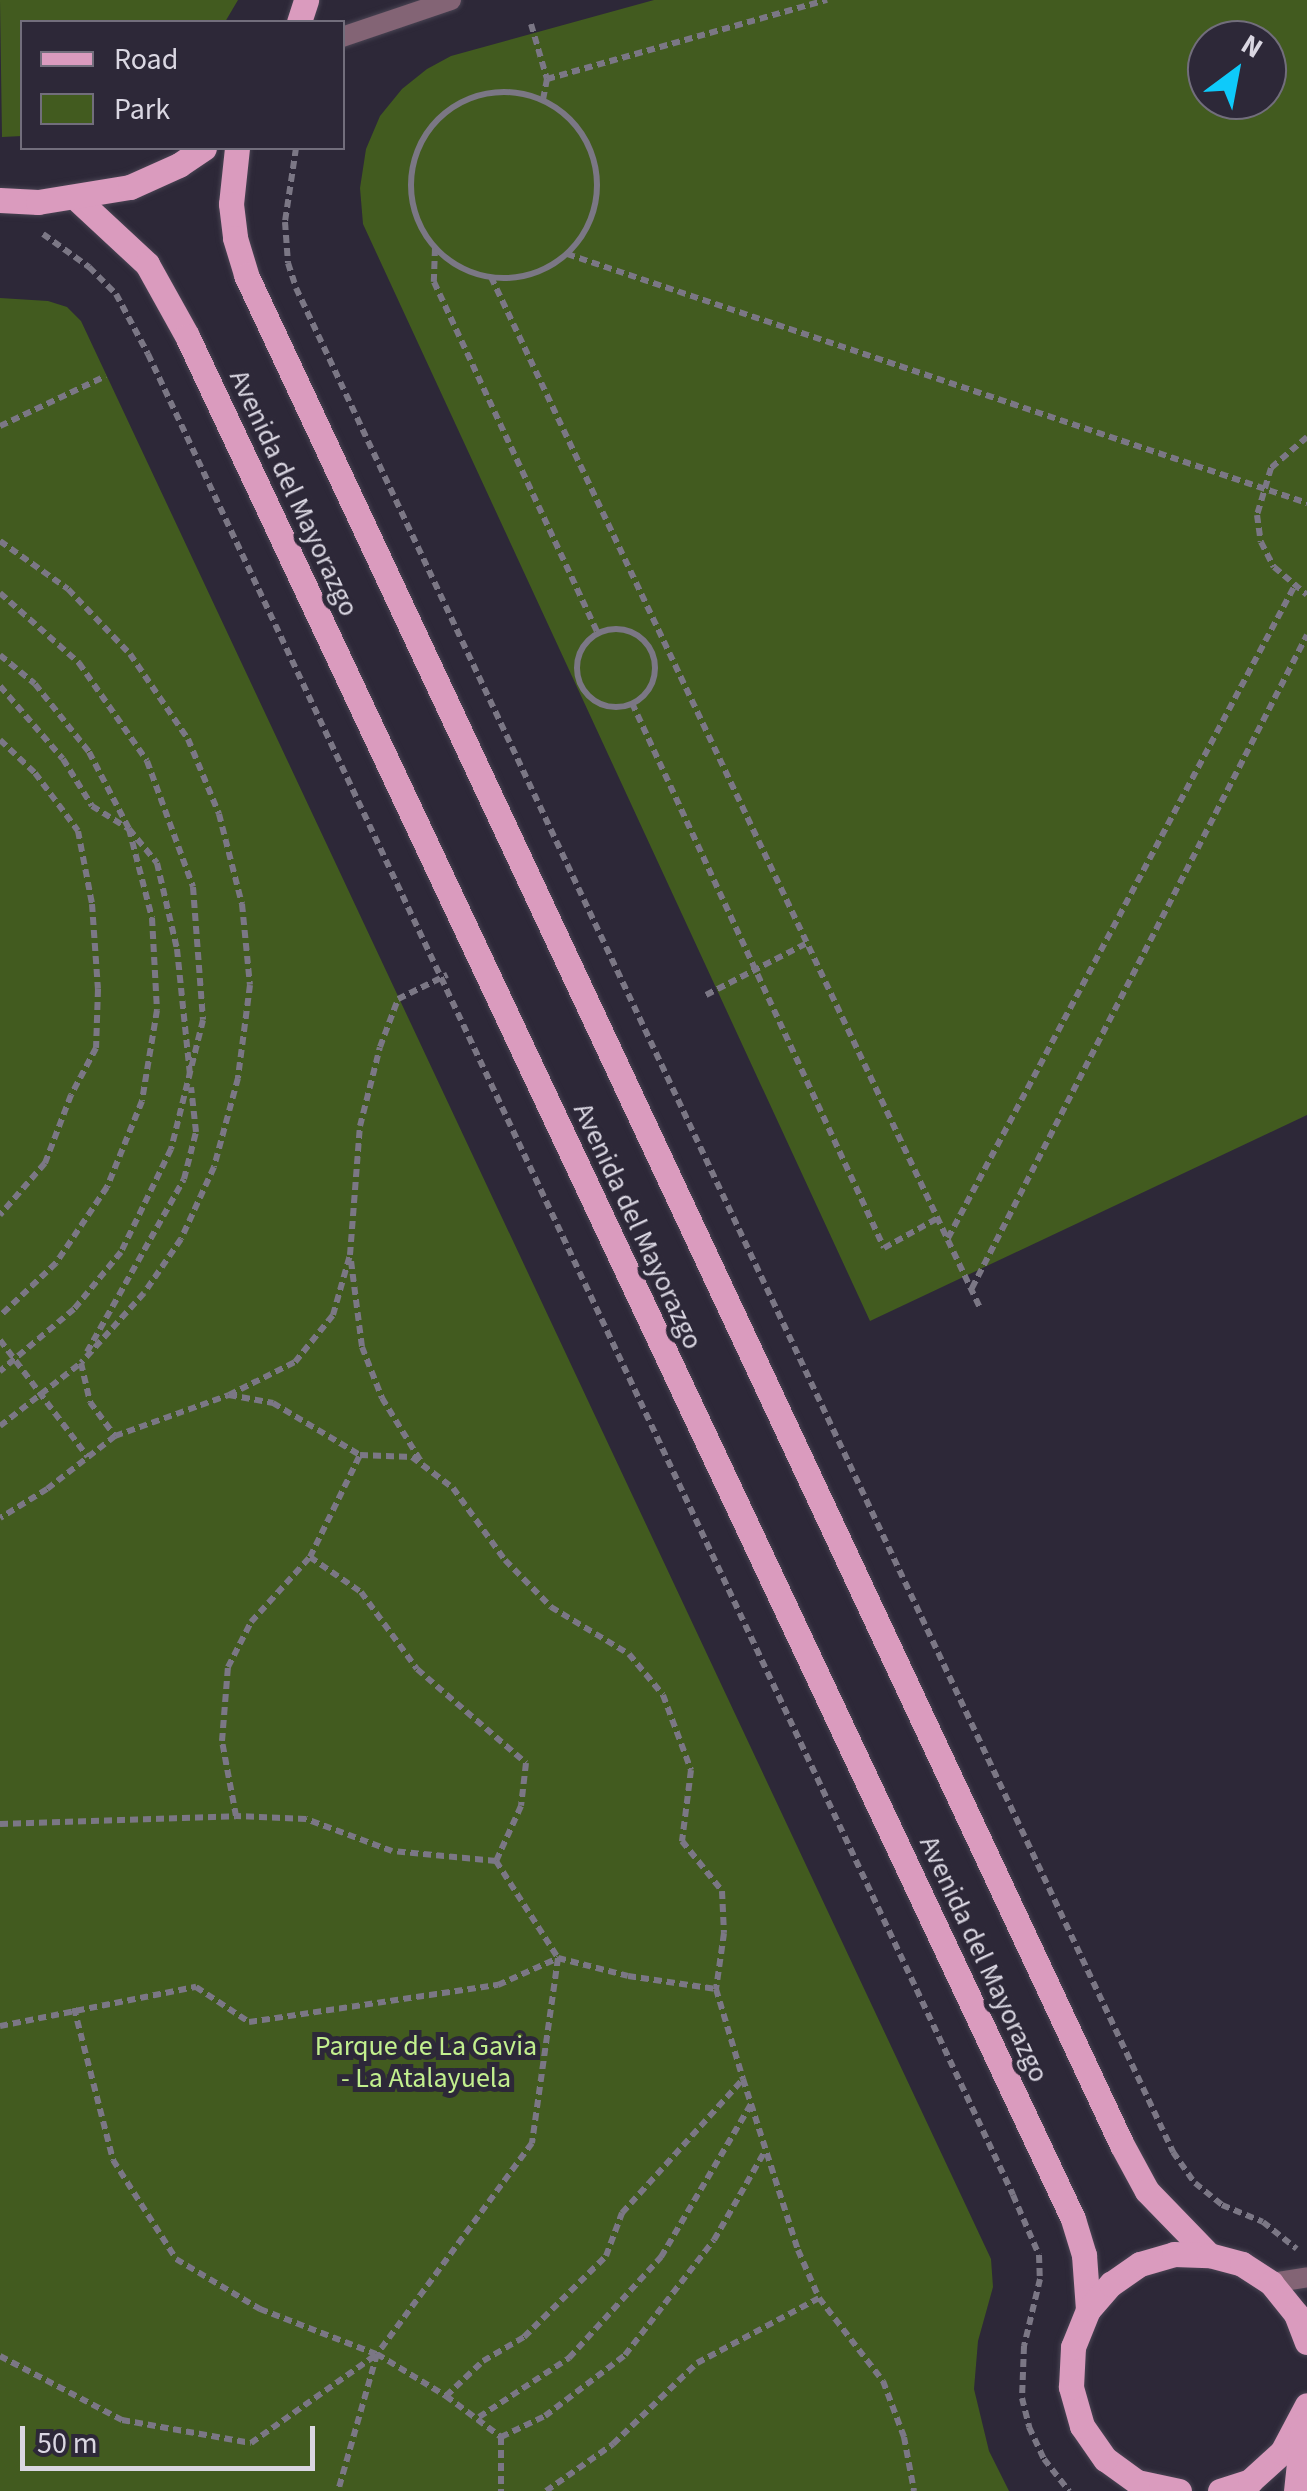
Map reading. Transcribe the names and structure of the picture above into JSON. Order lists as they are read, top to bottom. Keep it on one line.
{"streets":{"main road":["Avenida del Mayorazgo"]},"parks":["Parque de La Gavia - La Atalayuela"],"legend":["Road","Park"],"scale_bar":"50 m","north":"top right"}
